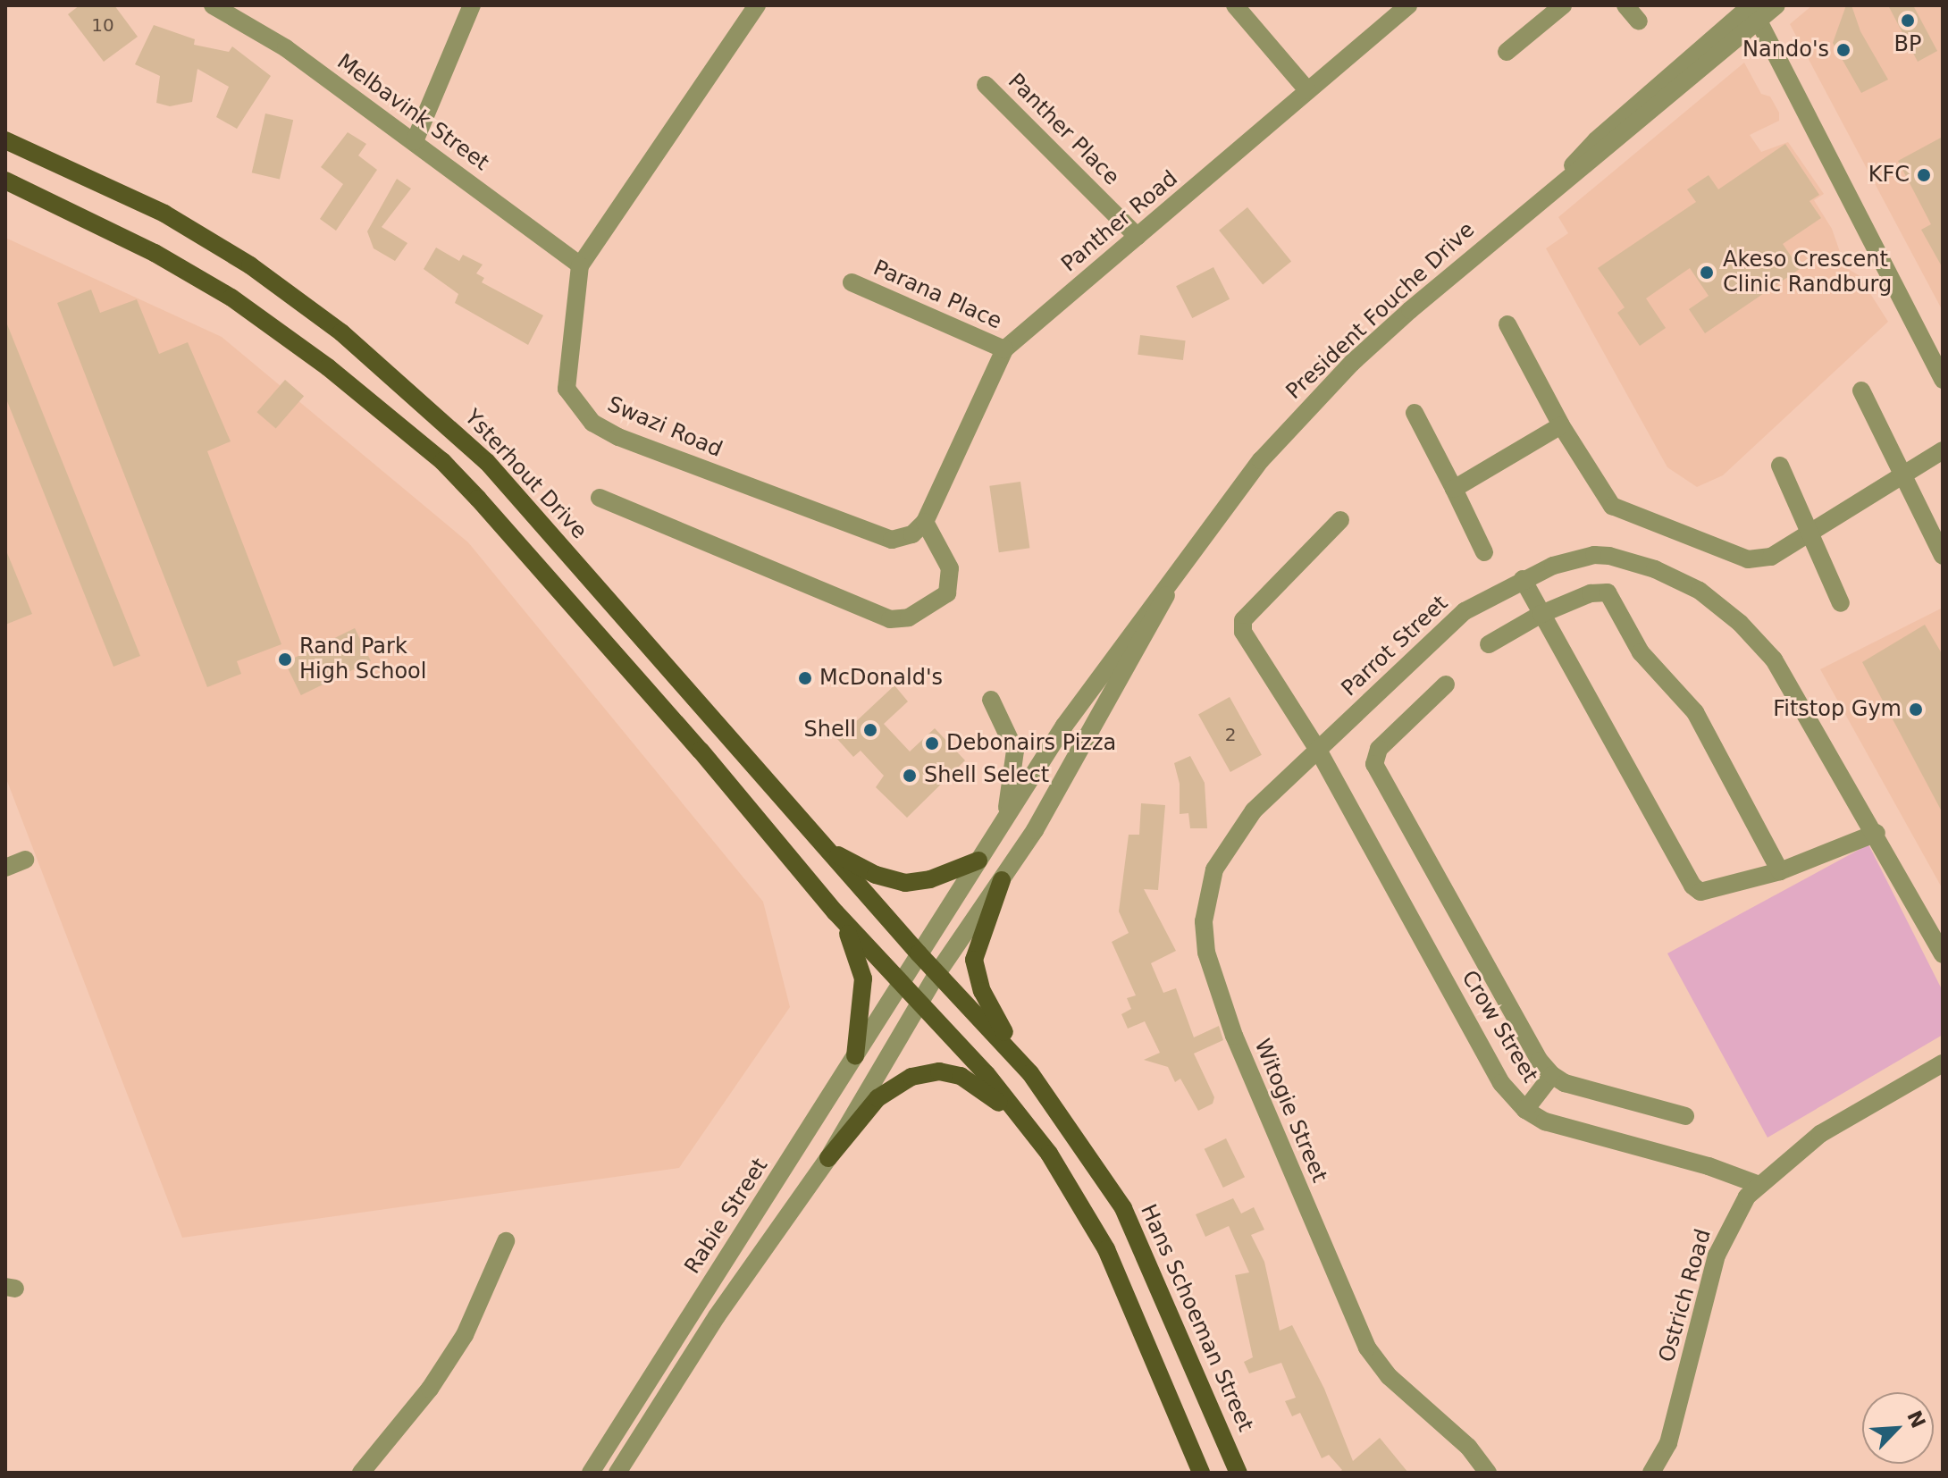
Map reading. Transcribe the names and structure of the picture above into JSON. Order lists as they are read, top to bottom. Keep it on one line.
{"streets":{"main road":["Ysterhout Drive","Hans Schoeman Street"],"street":["Melbavink Street","Panther Place","Panther Road","Parana Place","President Fouche Drive","Swazi Road","Parrot Street","Crow Street","Witogie Street","Rabie Street","Ostrich Road"]},"crossings":[["Melbavink Street","Swazi Road"],["Panther Place","Panther Road"],["Panther Road","Parana Place"],["Panther Road","Swazi Road"],["President Fouche Drive","Ysterhout Drive"],["President Fouche Drive","Rabie Street"],["President Fouche Drive","Hans Schoeman Street"],["Ysterhout Drive","Hans Schoeman Street"],["Parrot Street","Crow Street"],["Parrot Street","Witogie Street"],["Crow Street","Witogie Street"],["Crow Street","Ostrich Road"]],"places":["BP","Nando's","KFC","Akeso Crescent Clinic Randburg","Rand Park High School","McDonald's","Fitstop Gym","Shell","Debonairs Pizza","Shell Select"],"house_numbers":["10","2"],"north":"top right"}
